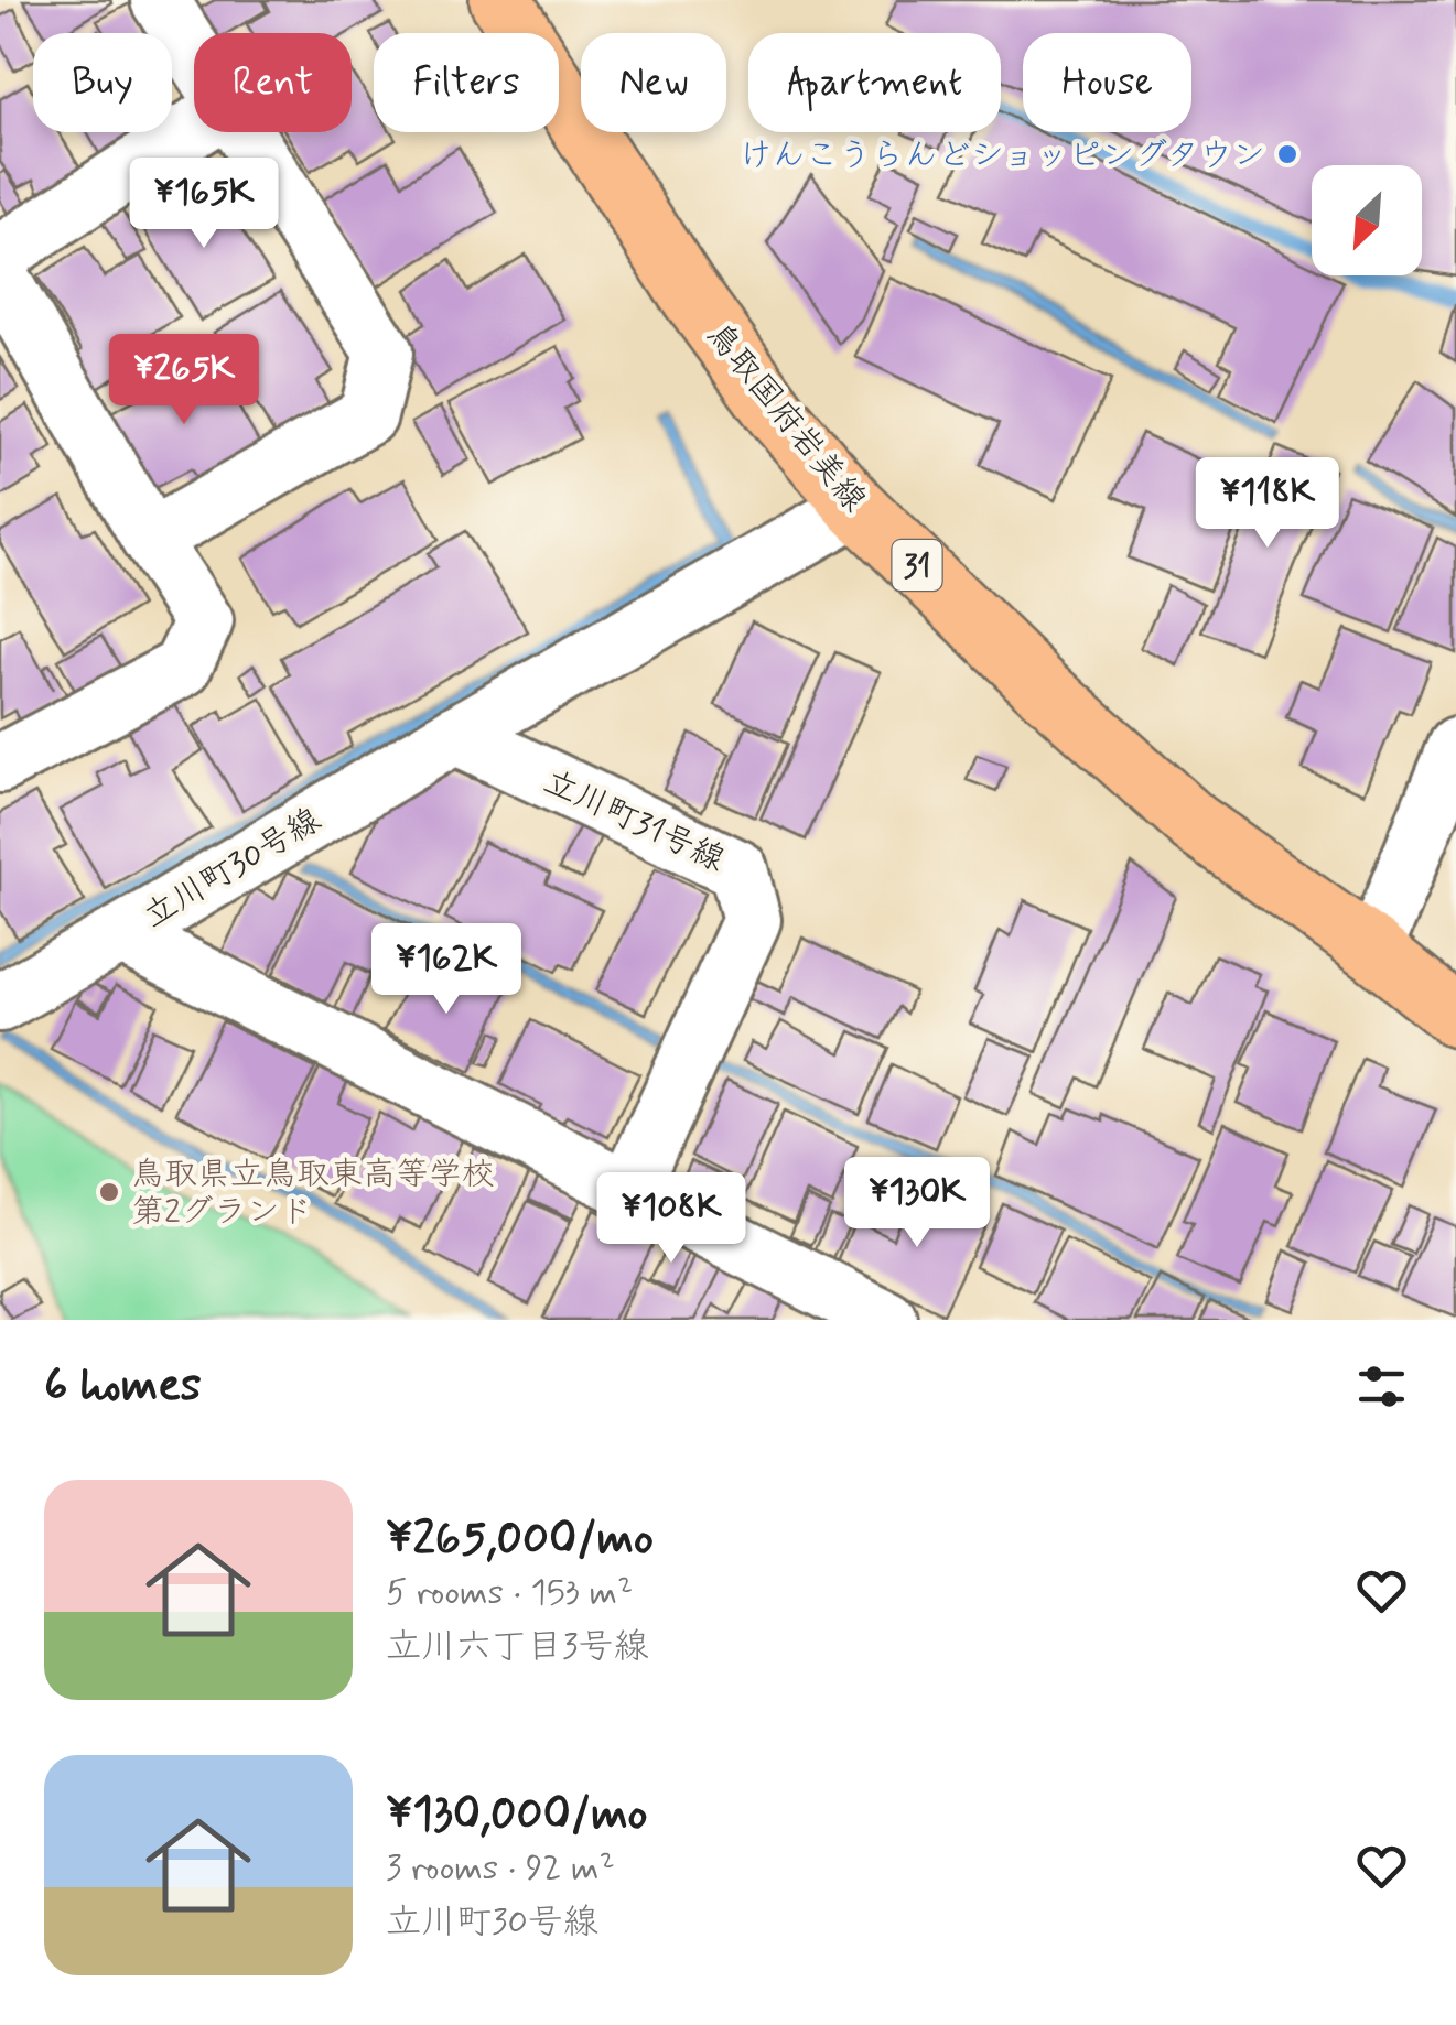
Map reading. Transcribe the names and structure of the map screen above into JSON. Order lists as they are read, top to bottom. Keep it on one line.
{"streets":{"main road":["鳥取国府岩美線","31"],"street":["立川町31号線","立川町30号線"]},"crossings":[["鳥取国府岩美線","立川町30号線"],["立川町31号線","立川町30号線"]],"places":["けんこうらんどショッピングタウン","鳥取県立鳥取東高等学校 第2グランド"],"north":"bottom left","page":{"chip":["Buy","Rent","Filters","New","Apartment","House"],"price":["¥165K","¥265K","¥118K","¥162K","¥130K","¥108K"],"heading":"6 homes","list":[{"name":"¥265,000/mo","note":"5 rooms · 153 m² · 立川六丁目3号線"},{"name":"¥130,000/mo","note":"3 rooms · 92 m² · 立川町30号線"}]}}
